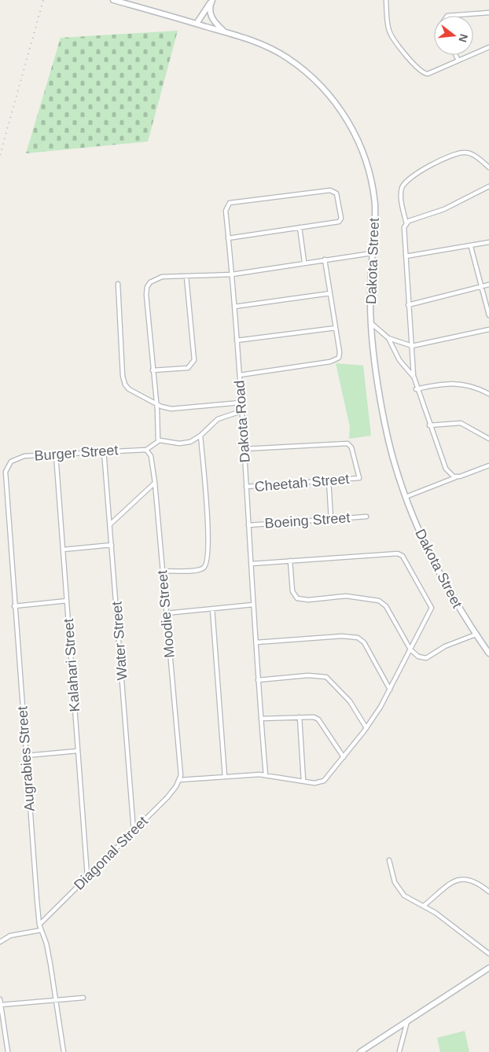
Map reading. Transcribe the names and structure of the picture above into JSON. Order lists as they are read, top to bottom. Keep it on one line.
{"streets":{"street":["Dakota Street","Dakota Road","Burger Street","Cheetah Street","Boeing Street","Moodie Street","Water Street","Kalahari Street","Augrabies Street","Diagonal Street"]},"crossings":[["Dakota Road","Cheetah Street"],["Dakota Road","Boeing Street"],["Burger Street","Moodie Street"],["Burger Street","Water Street"],["Burger Street","Kalahari Street"],["Burger Street","Augrabies Street"],["Moodie Street","Diagonal Street"],["Water Street","Diagonal Street"],["Kalahari Street","Diagonal Street"],["Augrabies Street","Diagonal Street"]],"north":"right"}
